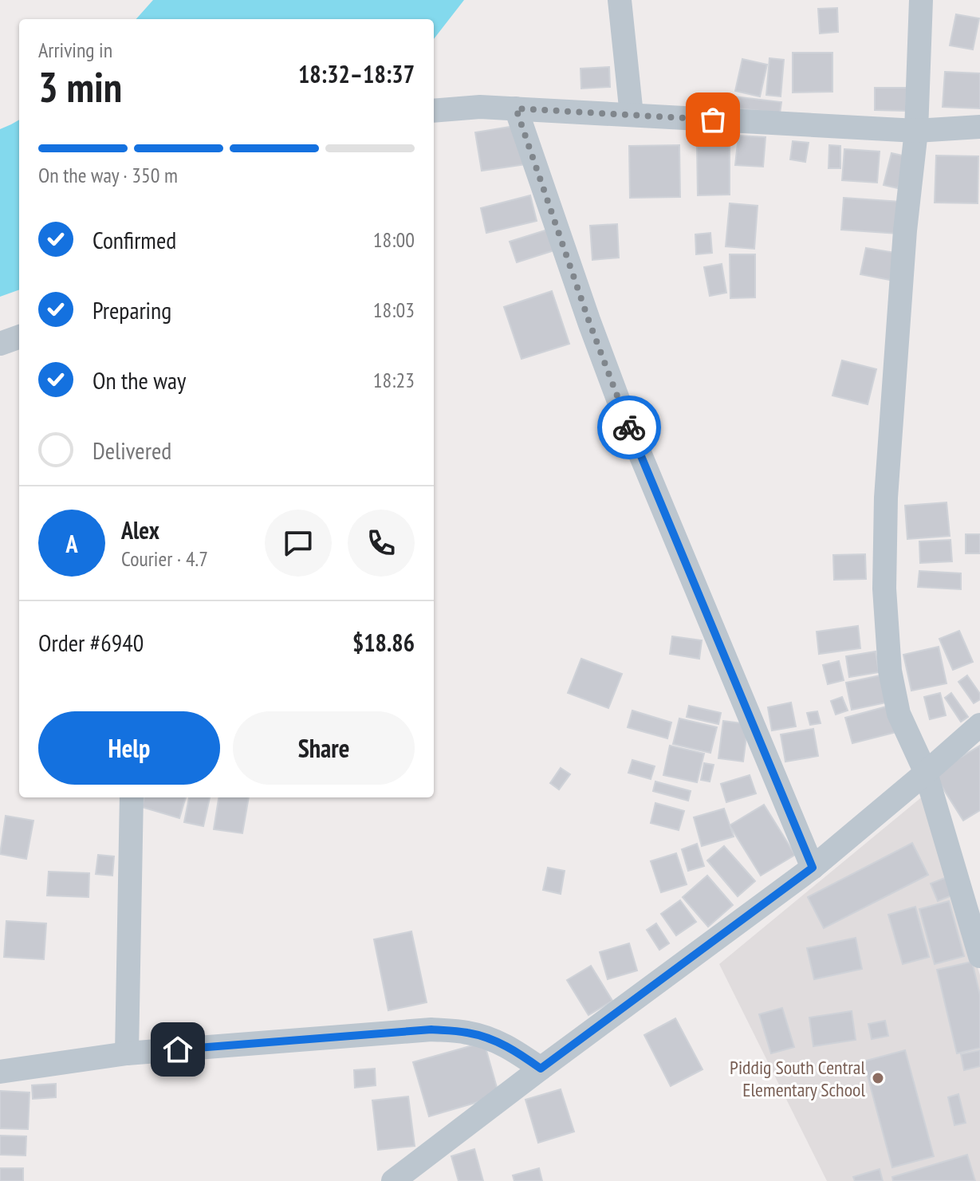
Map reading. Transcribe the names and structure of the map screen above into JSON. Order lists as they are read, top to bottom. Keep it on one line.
{"places":["Piddig South Central Elementary School"],"page":{"heading":["3 min","Arriving in","18:32–18:37"],"panel":["Alex","Courier · 4.7","Order #6940","$18.86"],"bar":"On the way · 350 m","list":[["Confirmed","18:00"],["Preparing","18:03"],["On the way","18:23"],"Delivered"],"round":"A","buttons":["Help","Share"]}}
